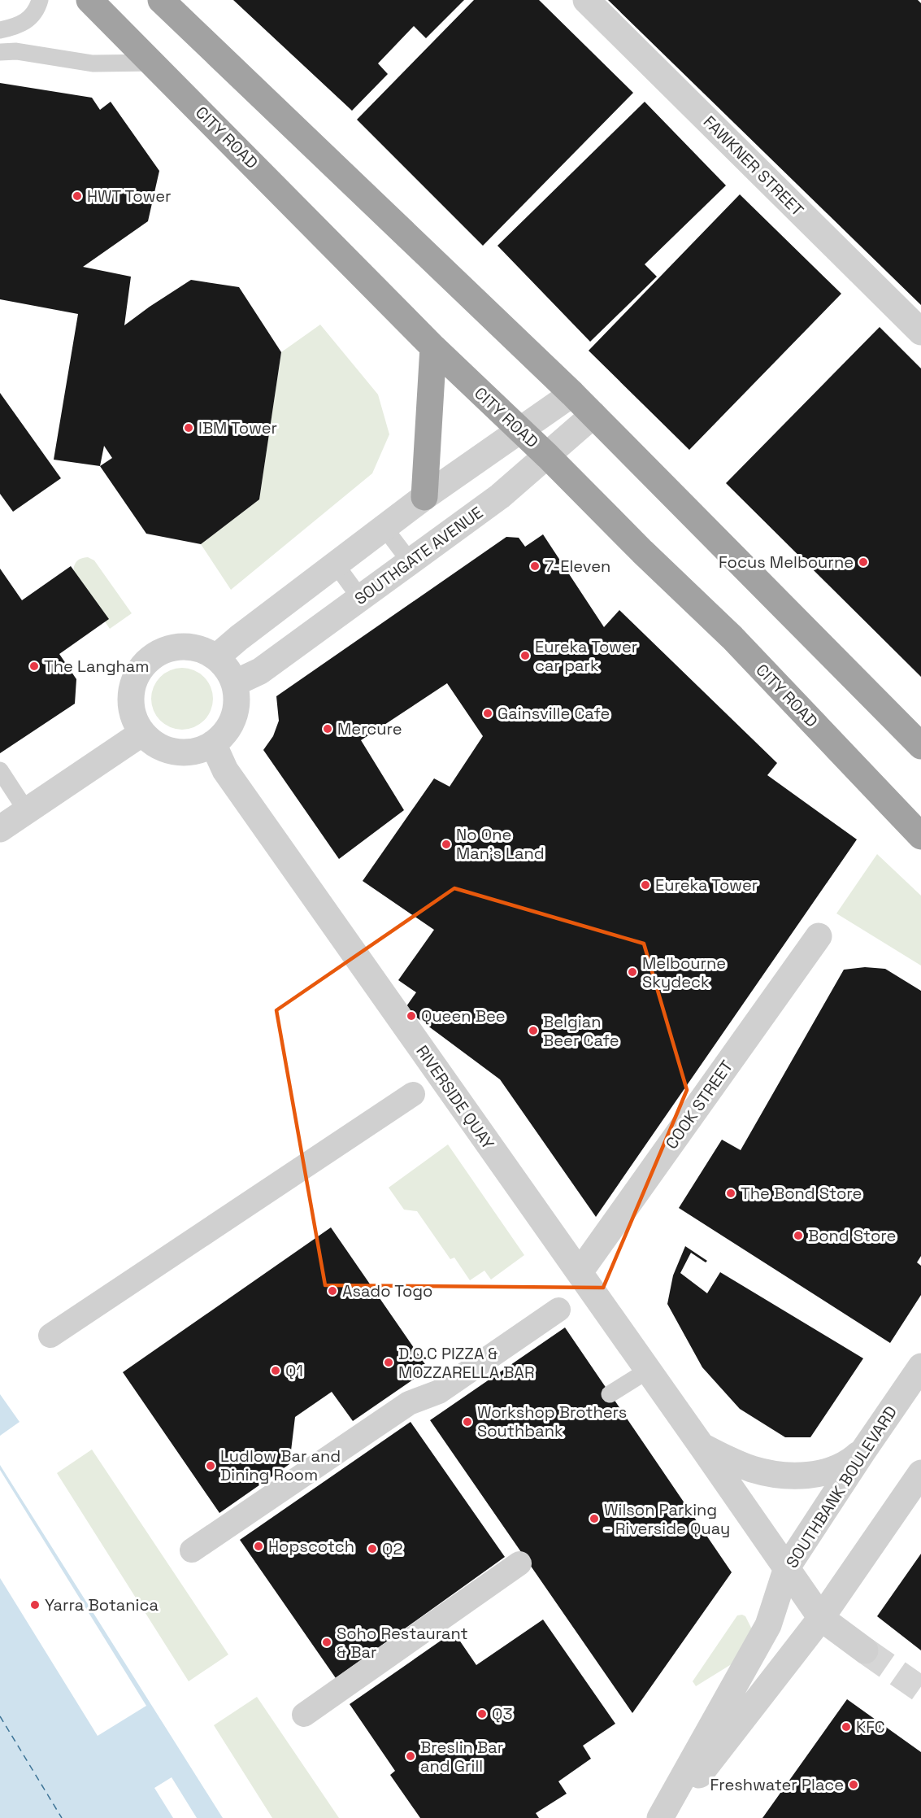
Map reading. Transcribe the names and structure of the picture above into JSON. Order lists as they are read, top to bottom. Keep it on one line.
{"streets":{"highway":["CITY ROAD"],"street":["FAWKNER STREET","SOUTHGATE AVENUE","RIVERSIDE QUAY","COOK STREET","SOUTHBANK BOULEVARD"]},"crossings":[["CITY ROAD","SOUTHGATE AVENUE"],["SOUTHGATE AVENUE","RIVERSIDE QUAY"],["RIVERSIDE QUAY","COOK STREET"],["RIVERSIDE QUAY","SOUTHBANK BOULEVARD"]],"places":["HWT Tower","IBM Tower","Focus Melbourne","7-Eleven","Eureka Tower car park","The Langham","Gainsville Cafe","Mercure","No One Man's Land","Eureka Tower","Melbourne Skydeck","Queen Bee","Belgian Beer Cafe","The Bond Store","Bond Store","Asado Togo","D.O.C PIZZA & MOZZARELLA BAR","Q1","Workshop Brothers Southbank","Ludlow Bar and Dining Room","Wilson Parking - Riverside Quay","Hopscotch","Q2","Yarra Botanica","Soho Restaurant & Bar","Q3","KFC","Breslin Bar and Grill","Freshwater Place"]}
